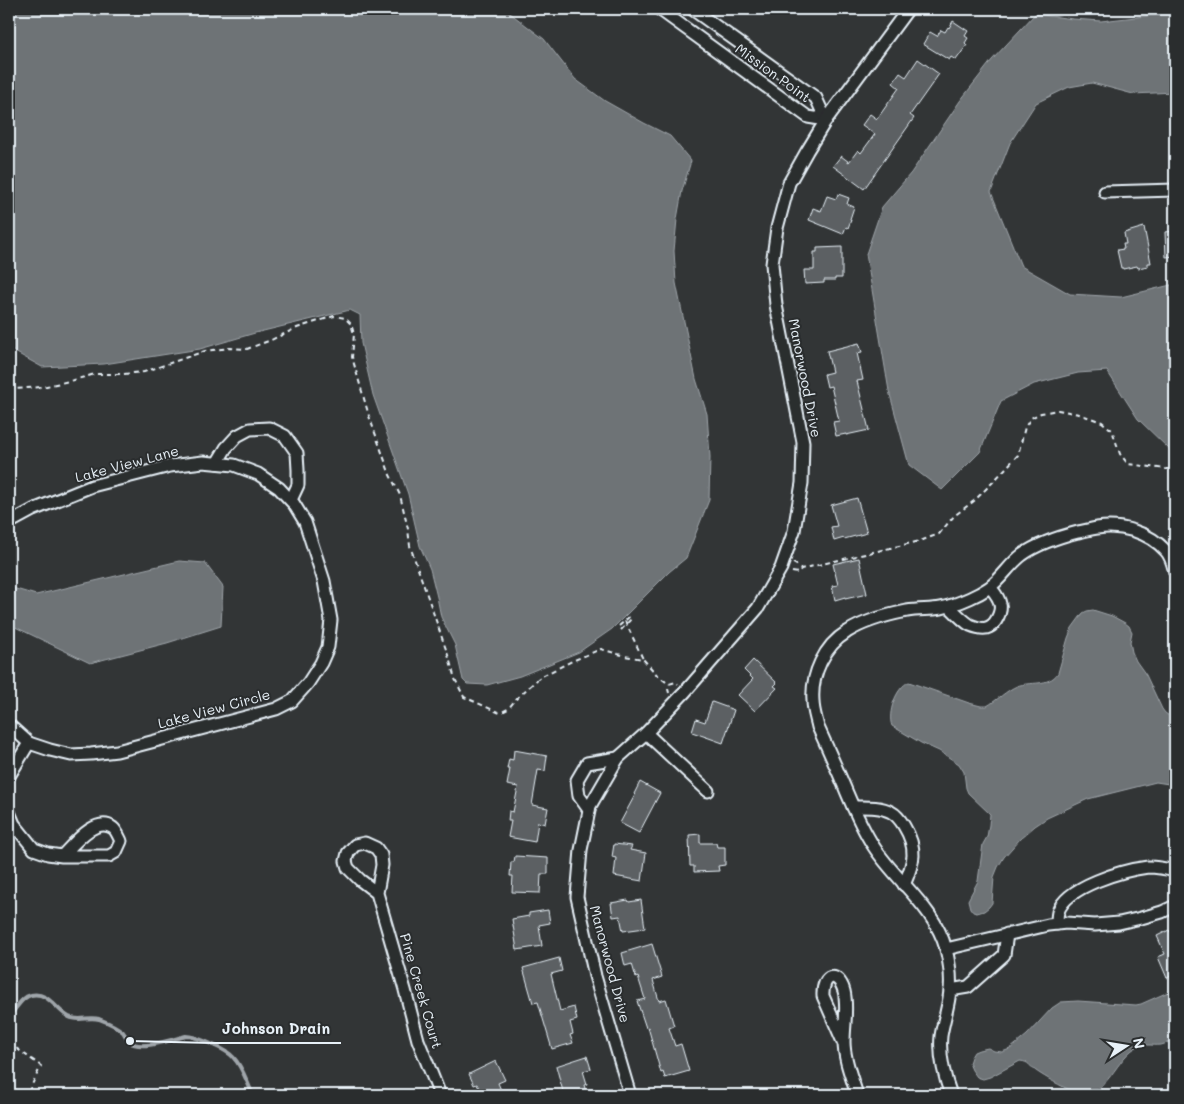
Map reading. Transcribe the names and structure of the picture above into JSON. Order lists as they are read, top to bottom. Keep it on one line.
{"streets":{"street":["Mission Point","Manorwood Drive","Lake View Lane","Lake View Circle","Pine Creek Court"]},"crossings":[["Mission Point","Manorwood Drive"],["Lake View Lane","Lake View Circle"]],"places":["Johnson Drain"],"north":"right"}
